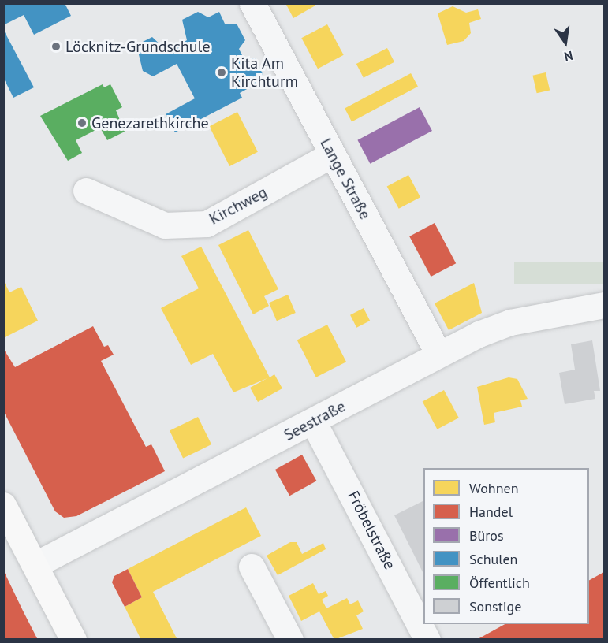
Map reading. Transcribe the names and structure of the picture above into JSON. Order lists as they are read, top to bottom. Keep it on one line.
{"streets":{"street":["Lange Straße","Kirchweg","Seestraße","Fröbelstraße"]},"crossings":[["Lange Straße","Kirchweg"],["Lange Straße","Seestraße"],["Seestraße","Fröbelstraße"]],"places":["Löcknitz-Grundschule","Kita Am Kirchturm","Genezarethkirche"],"legend":["Wohnen","Handel","Büros","Schulen","Öffentlich","Sonstige"],"north":"bottom"}
